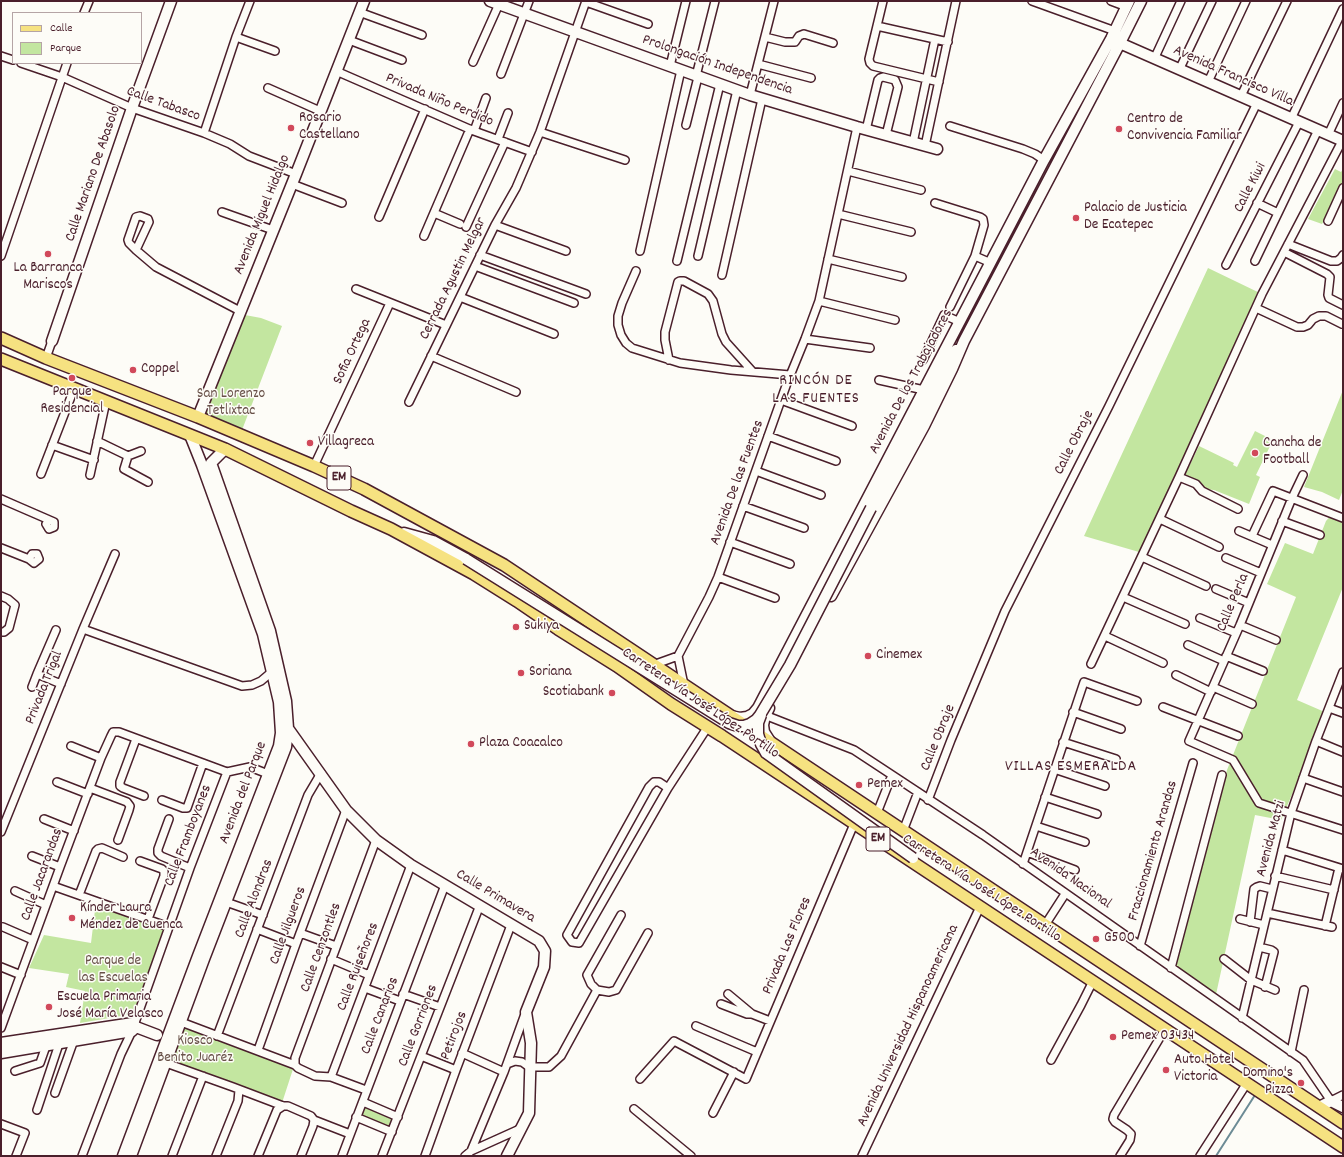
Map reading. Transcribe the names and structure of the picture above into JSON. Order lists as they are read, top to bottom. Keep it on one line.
{"streets":{"main road":["EM","Carretera Vía José López Portillo"],"street":["Prolongación Independencia","Avenida Francisco Villa","Privada Niño Perdido","Calle Tabasco","Calle Mariano De Abasolo","Calle Kiwi","Avenida Miguel Hidalgo","Cerrada Agustin Melgar","Sofia Ortega","Avenida De los Trabajadores","Calle Obraje","Avenida De las Fuentes","Calle Perla","Privada Trigal","Avenida del Parque","Calle Framboyanes","Avenida Matzi","Fraccionamiento Arandas","Calle Jacarandas","Avenida Nacional","Calle Primavera","Calle Alondras","Calle Jilgueros","Privada Las Flores","Calle Cenzontles","Calle Ruiseñores","Calle Canarios","Calle Gorriones","Avenida Universidad Hispanoamericana","Petirojos"]},"crossings":[["Prolongación Independencia","Cerrada Agustin Melgar"],["Prolongación Independencia","Avenida De las Fuentes"],["Avenida Francisco Villa","Calle Kiwi"],["Avenida Francisco Villa","Avenida De los Trabajadores"],["Avenida Francisco Villa","Calle Obraje"],["Privada Niño Perdido","Avenida Miguel Hidalgo"],["Privada Niño Perdido","Cerrada Agustin Melgar"],["Calle Tabasco","Calle Mariano De Abasolo"],["Calle Tabasco","Avenida Miguel Hidalgo"],["Calle Mariano De Abasolo","Carretera Vía José López Portillo"],["Avenida Miguel Hidalgo","Carretera Vía José López Portillo"],["Sofia Ortega","Carretera Vía José López Portillo"],["Avenida De los Trabajadores","Avenida Nacional"],["Calle Obraje","Avenida Nacional"],["Calle Perla","Avenida Matzi"],["Carretera Vía José López Portillo","Avenida del Parque"],["Carretera Vía José López Portillo","Privada Las Flores"],["Carretera Vía José López Portillo","Avenida Universidad Hispanoamericana"],["Avenida del Parque","Calle Primavera"],["Avenida Matzi","Avenida Nacional"],["Fraccionamiento Arandas","Avenida Nacional"],["Calle Primavera","Calle Alondras"],["Calle Primavera","Calle Jilgueros"],["Calle Primavera","Calle Cenzontles"],["Calle Primavera","Calle Ruiseñores"],["Calle Primavera","Calle Canarios"],["Calle Primavera","Calle Gorriones"],["Calle Primavera","Petirojos"]],"districts":["RINCÓN DE LAS FUENTES","VILLAS ESMERALDA"],"parks":["San Lorenzo Tetlixtac","Parque de las Escuelas","Kiosco Benito Juaréz"],"places":["Rosario Castellano","Centro de Convivencia Familiar","Palacio de Justicia De Ecatepec","La Barranca Mariscos","Coppel","Parque Residencial","Villagreca","Cancha de Football","Sukiya","Cinemex","Soriana","Scotiabank","Plaza Coacalco","Pemex","Kínder Laura Méndez de Cuenca","G500","Escuela Primaria José María Velasco","Pemex 03434","Auto Hotel Victoria","Domino's Pizza"],"legend":["Calle","Parque"]}
